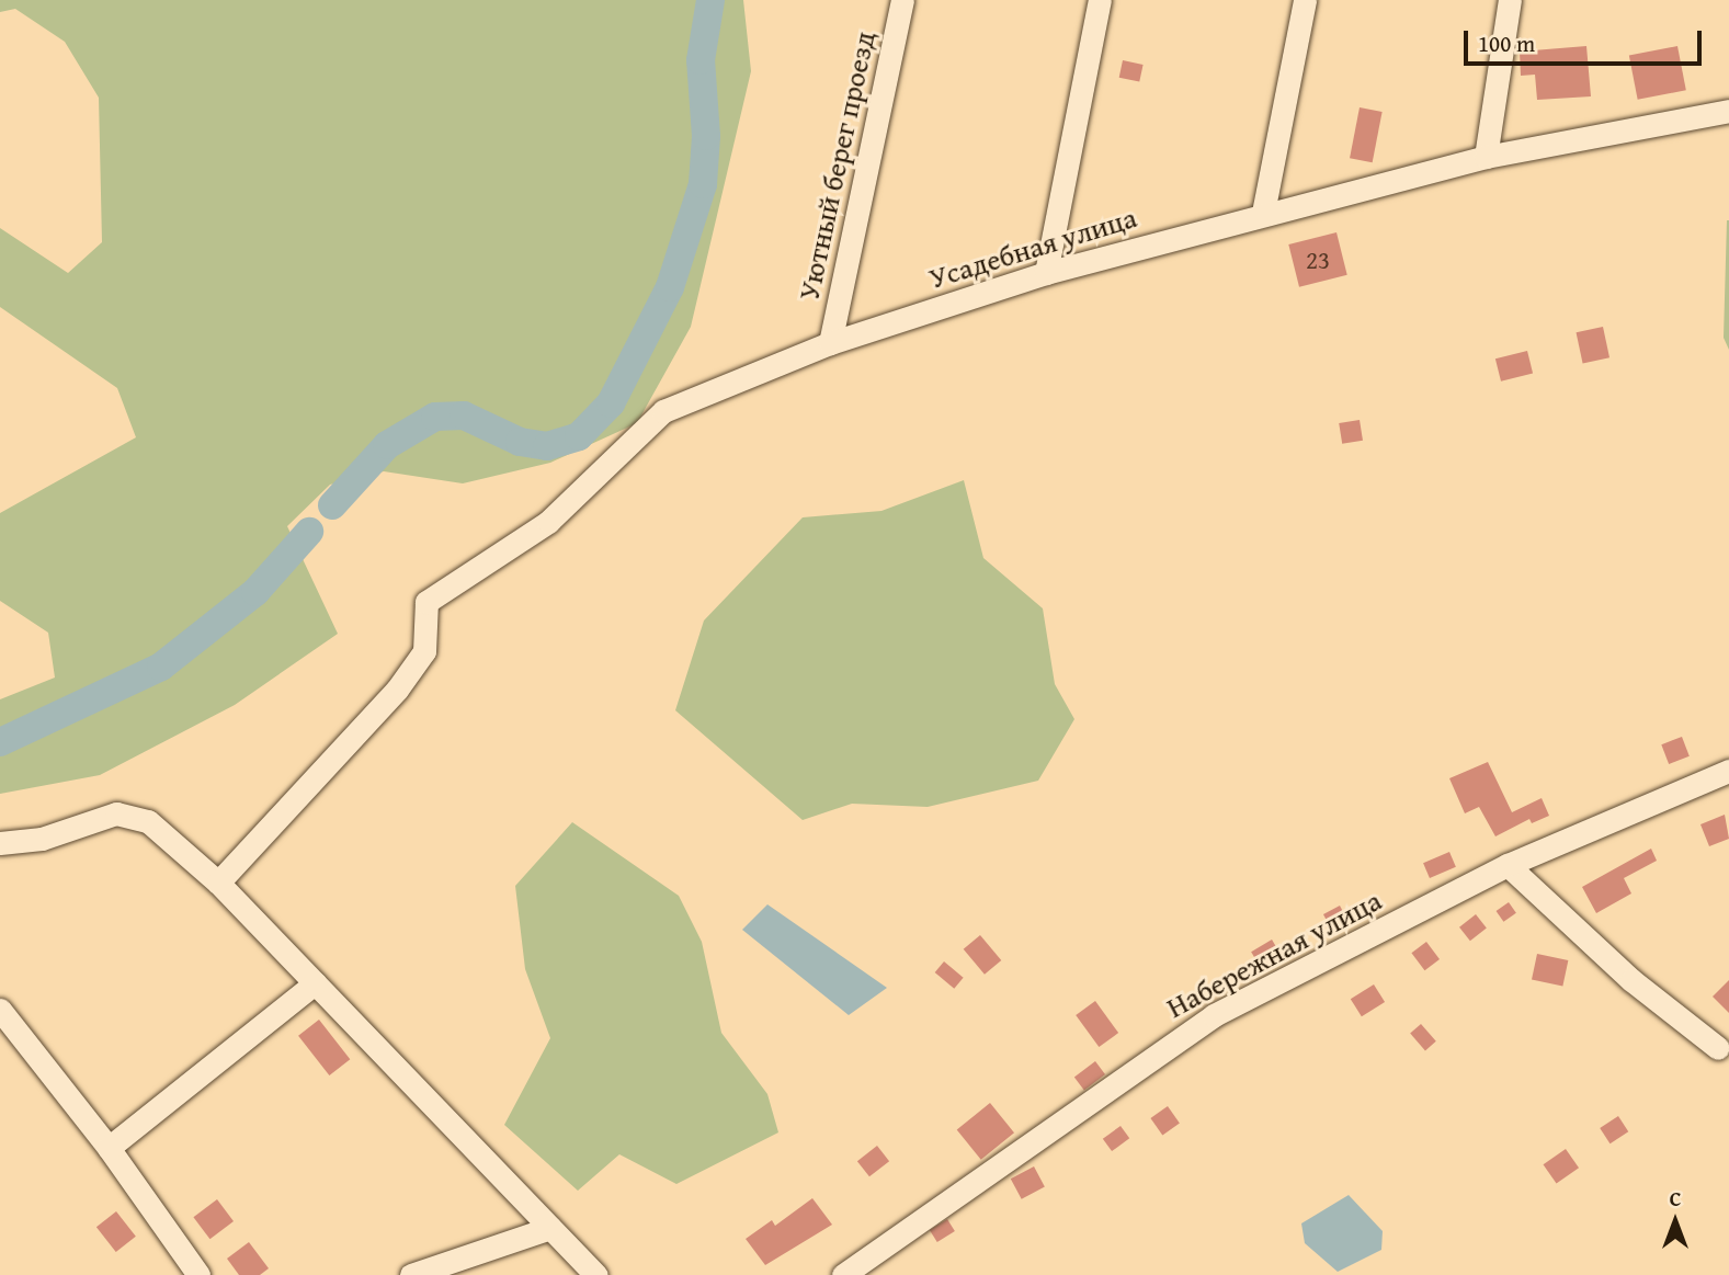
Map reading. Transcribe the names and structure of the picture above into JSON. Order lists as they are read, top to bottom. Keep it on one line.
{"streets":{"street":["Уютный берег проезд","Усадебная улица","Набережная улица"]},"crossings":[["Уютный берег проезд","Усадебная улица"]],"house_numbers":["23"],"scale_bar":"100 m","north":"top"}
